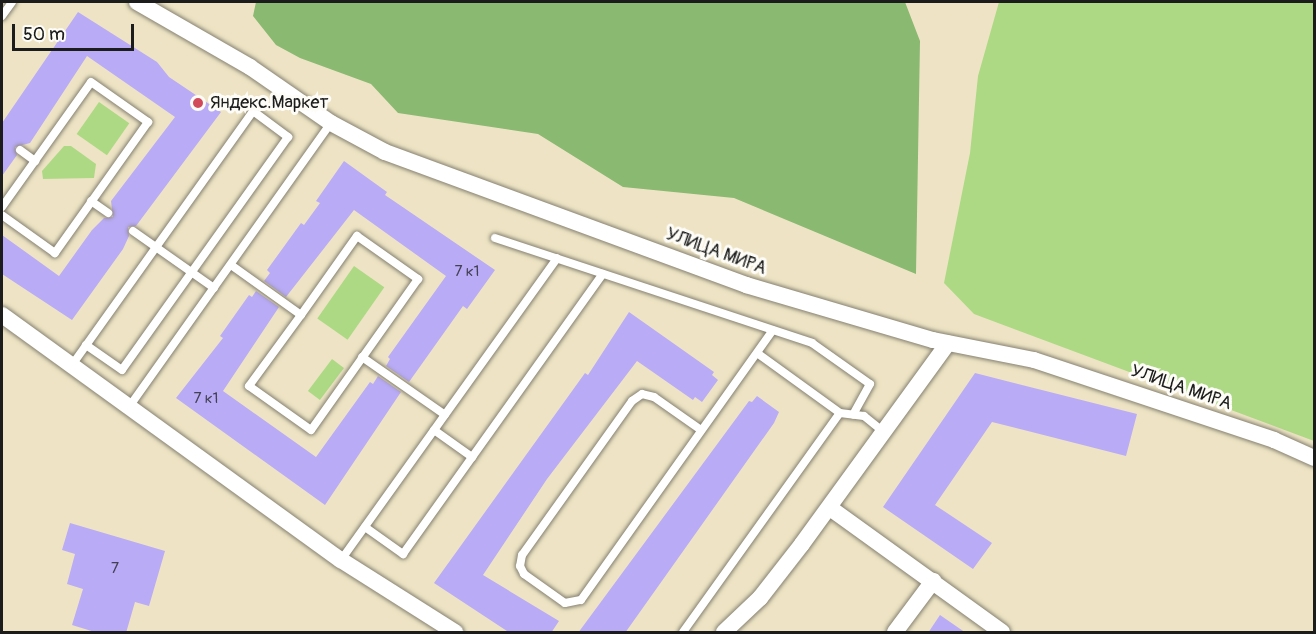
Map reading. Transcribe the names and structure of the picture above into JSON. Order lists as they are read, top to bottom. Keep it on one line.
{"streets":{"street":["УЛИЦА МИРА"]},"places":["Яндекс.Маркет"],"house_numbers":["7 к1","7 к1","7"],"scale_bar":"50 m"}
